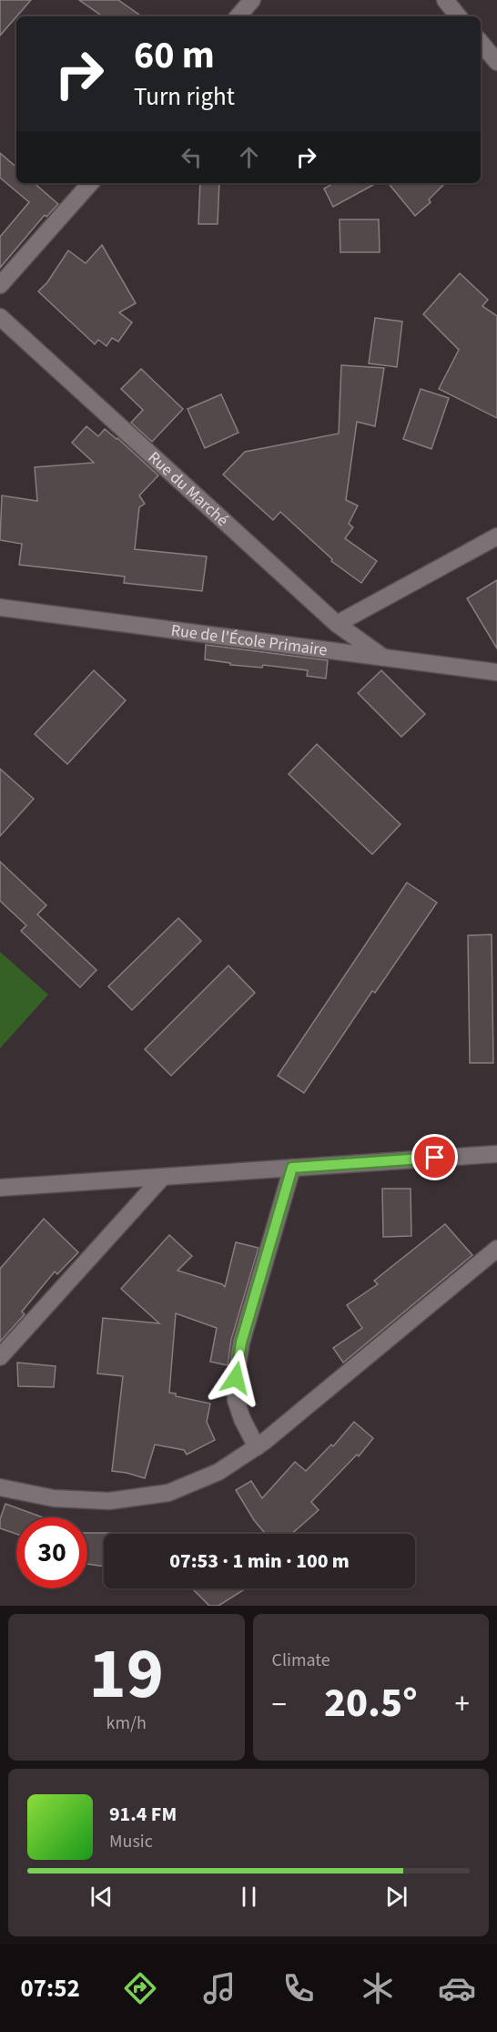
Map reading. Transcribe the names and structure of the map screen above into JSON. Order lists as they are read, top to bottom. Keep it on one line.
{"streets":{"street":["Rue du Marché","Rue de l'École Primaire"]},"crossings":[["Rue du Marché","Rue de l'École Primaire"]],"page":{"turn":["60 m","Turn right"],"limit":"30","trip":"07:53 · 1 min · 100 m","tile":[["19","km/h"],"Climate"],"heat":["−","20.5°","+"],"song":["91.4 FM","Music"],"tabs":"07:52"}}
